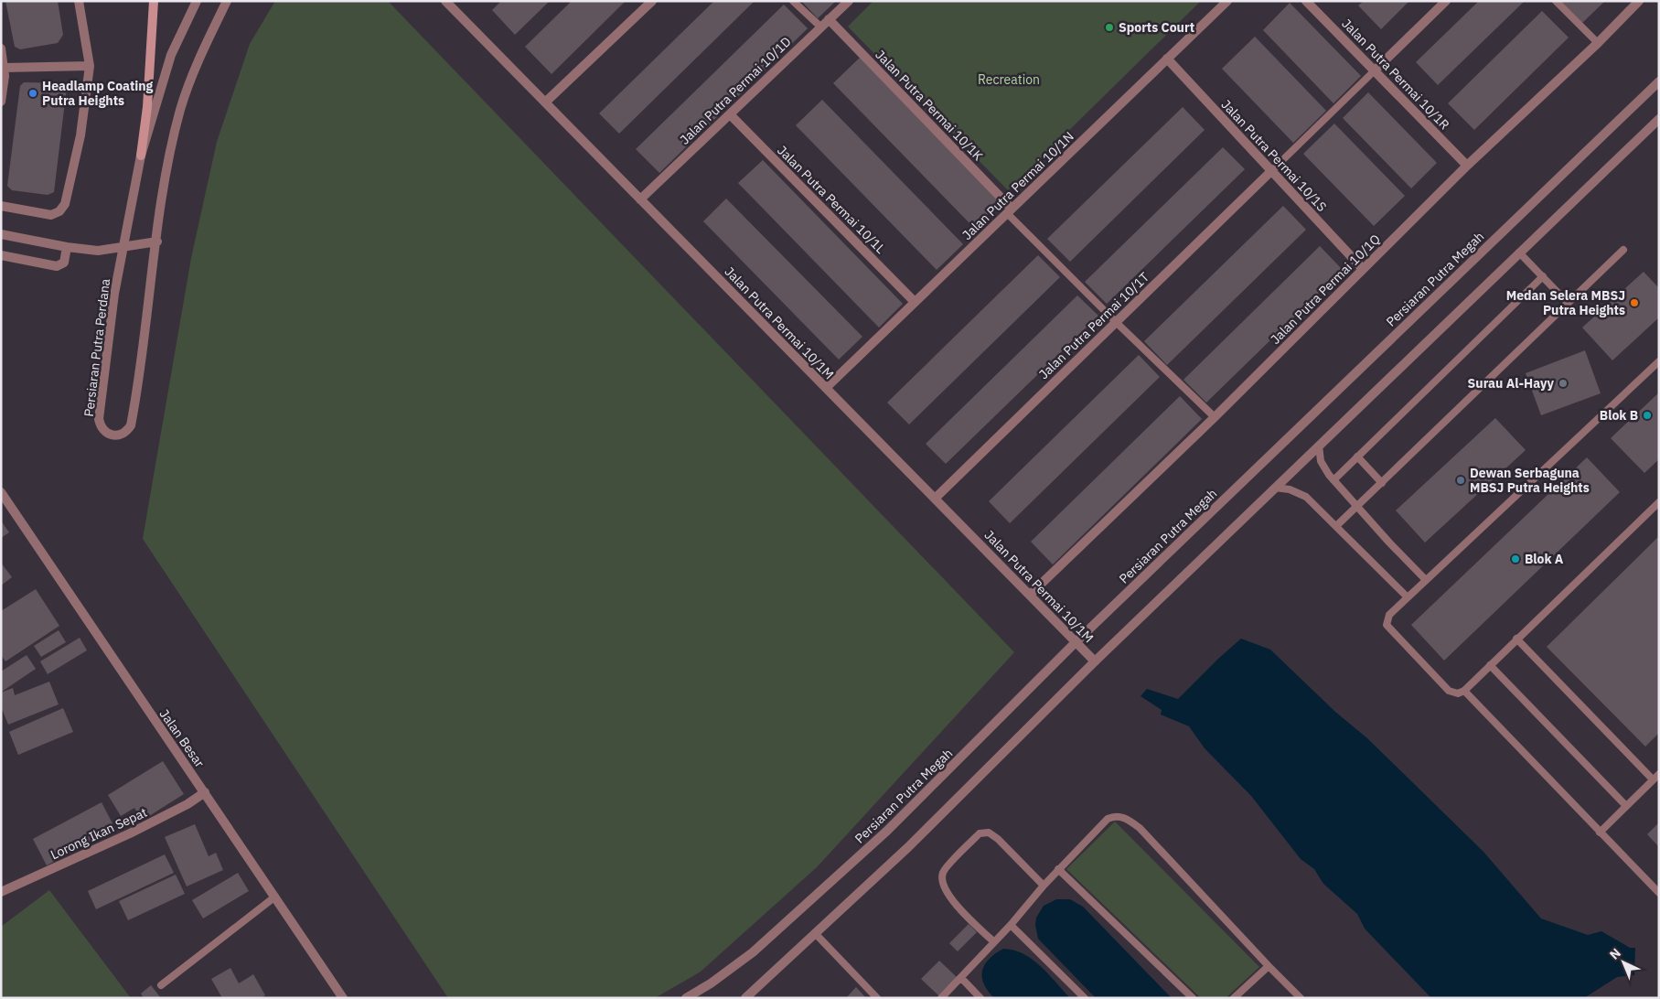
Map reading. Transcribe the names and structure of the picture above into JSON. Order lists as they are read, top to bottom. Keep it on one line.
{"streets":{"street":["Jalan Putra Permai 10/1R","Jalan Putra Permai 10/1D","Jalan Putra Permai 10/1K","Jalan Putra Permai 10/1S","Jalan Putra Permai 10/1N","Jalan Putra Permai 10/1L","Persiaran Putra Megah","Jalan Putra Permai 10/1Q","Jalan Putra Permai 10/1M","Jalan Putra Permai 10/1T","Persiaran Putra Perdana","Jalan Besar","Lorong Ikan Sepat"]},"crossings":[["Jalan Putra Permai 10/1R","Jalan Putra Permai 10/1Q"],["Jalan Putra Permai 10/1D","Jalan Putra Permai 10/1K"],["Jalan Putra Permai 10/1D","Jalan Putra Permai 10/1L"],["Jalan Putra Permai 10/1D","Jalan Putra Permai 10/1M"],["Jalan Putra Permai 10/1K","Jalan Putra Permai 10/1N"],["Jalan Putra Permai 10/1S","Jalan Putra Permai 10/1N"],["Jalan Putra Permai 10/1S","Jalan Putra Permai 10/1Q"],["Jalan Putra Permai 10/1S","Jalan Putra Permai 10/1T"],["Jalan Putra Permai 10/1N","Jalan Putra Permai 10/1L"],["Jalan Putra Permai 10/1N","Jalan Putra Permai 10/1M"],["Persiaran Putra Megah","Jalan Putra Permai 10/1M"],["Jalan Putra Permai 10/1Q","Jalan Putra Permai 10/1M"],["Jalan Putra Permai 10/1M","Jalan Putra Permai 10/1T"],["Jalan Besar","Lorong Ikan Sepat"]],"parks":["Recreation"],"places":["Sports Court","Headlamp Coating Putra Heights","Medan Selera MBSJ Putra Heights","Surau Al-Hayy","Blok B","Dewan Serbaguna MBSJ Putra Heights","Blok A"],"north":"top left"}
